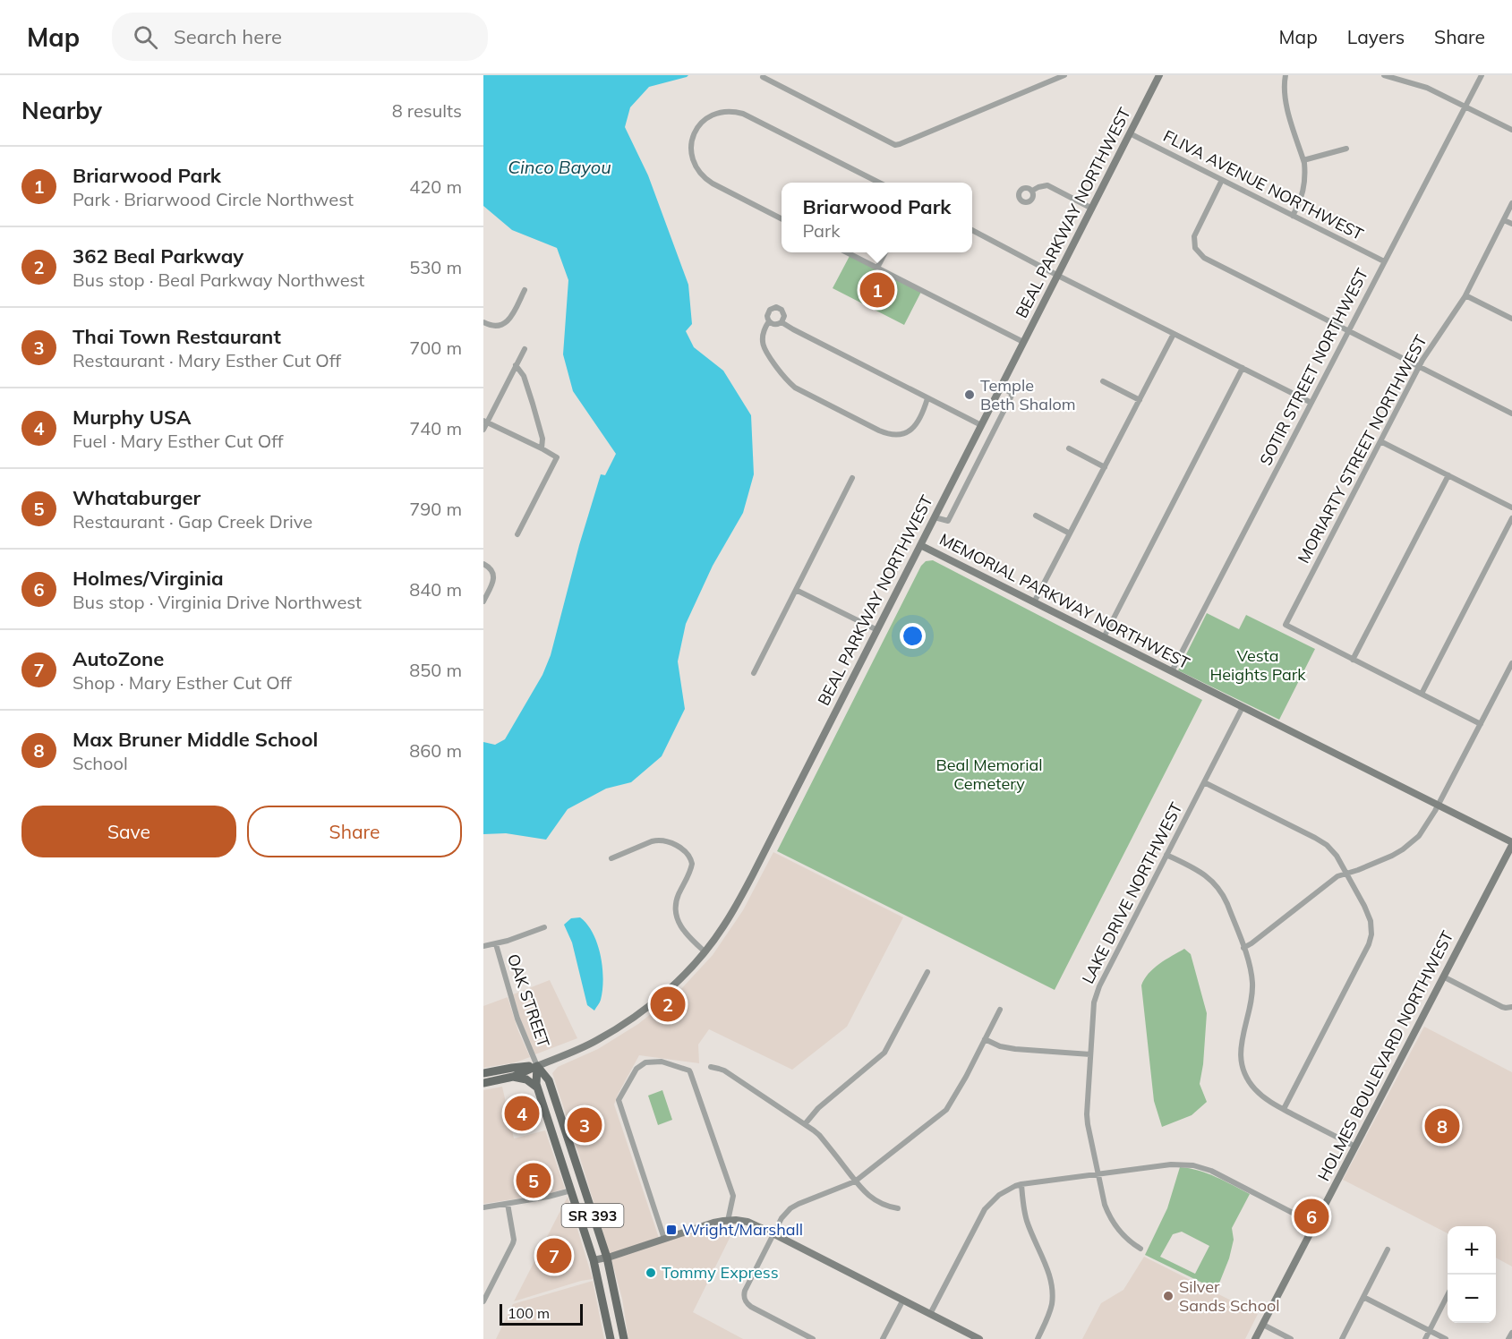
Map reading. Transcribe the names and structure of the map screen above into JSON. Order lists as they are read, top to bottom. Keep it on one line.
{"streets":{"main road":["BEAL PARKWAY NORTHWEST","SR 393"],"street":["FLIVA AVENUE NORTHWEST","SOTIR STREET NORTHWEST","MORIARTY STREET NORTHWEST","MEMORIAL PARKWAY NORTHWEST","LAKE DRIVE NORTHWEST","OAK STREET","HOLMES BOULEVARD NORTHWEST"]},"crossings":[["FLIVA AVENUE NORTHWEST","BEAL PARKWAY NORTHWEST"],["FLIVA AVENUE NORTHWEST","SOTIR STREET NORTHWEST"],["BEAL PARKWAY NORTHWEST","MEMORIAL PARKWAY NORTHWEST"],["BEAL PARKWAY NORTHWEST","OAK STREET"],["BEAL PARKWAY NORTHWEST","SR 393"],["SOTIR STREET NORTHWEST","MEMORIAL PARKWAY NORTHWEST"],["MEMORIAL PARKWAY NORTHWEST","LAKE DRIVE NORTHWEST"],["MEMORIAL PARKWAY NORTHWEST","HOLMES BOULEVARD NORTHWEST"],["OAK STREET","SR 393"]],"water":["Cinco Bayou"],"parks":["Vesta Heights Park","Beal Memorial Cemetery"],"places":{"other":["Temple Beth Shalom","Tommy Express","Silver Sands School"],"transit":["Wright/Marshall"]},"scale_bar":"100 m","page":{"header":"Map","search":"Search here","nav":["Map","Layers","Share"],"heading":["Nearby","8 results"],"list":[{"mark":"1","name":"Briarwood Park","note":"Park · Briarwood Circle Northwest","value":"420 m"},{"mark":"2","name":"362 Beal Parkway","note":"Bus stop · Beal Parkway Northwest","value":"530 m"},{"mark":"3","name":"Thai Town Restaurant","note":"Restaurant · Mary Esther Cut Off","value":"700 m"},{"mark":"4","name":"Murphy USA","note":"Fuel · Mary Esther Cut Off","value":"740 m"},{"mark":"5","name":"Whataburger","note":"Restaurant · Gap Creek Drive","value":"790 m"},{"mark":"6","name":"Holmes/Virginia","note":"Bus stop · Virginia Drive Northwest","value":"840 m"},{"mark":"7","name":"AutoZone","note":"Shop · Mary Esther Cut Off","value":"850 m"},{"mark":"8","name":"Max Bruner Middle School","note":"School","value":"860 m"}],"popup":["Briarwood Park","Park"],"pins":["1","2","4","3","8","5","6","7"],"buttons":["Save","Share"],"map_buttons":["+","−"],"scale":"100 m"}}
